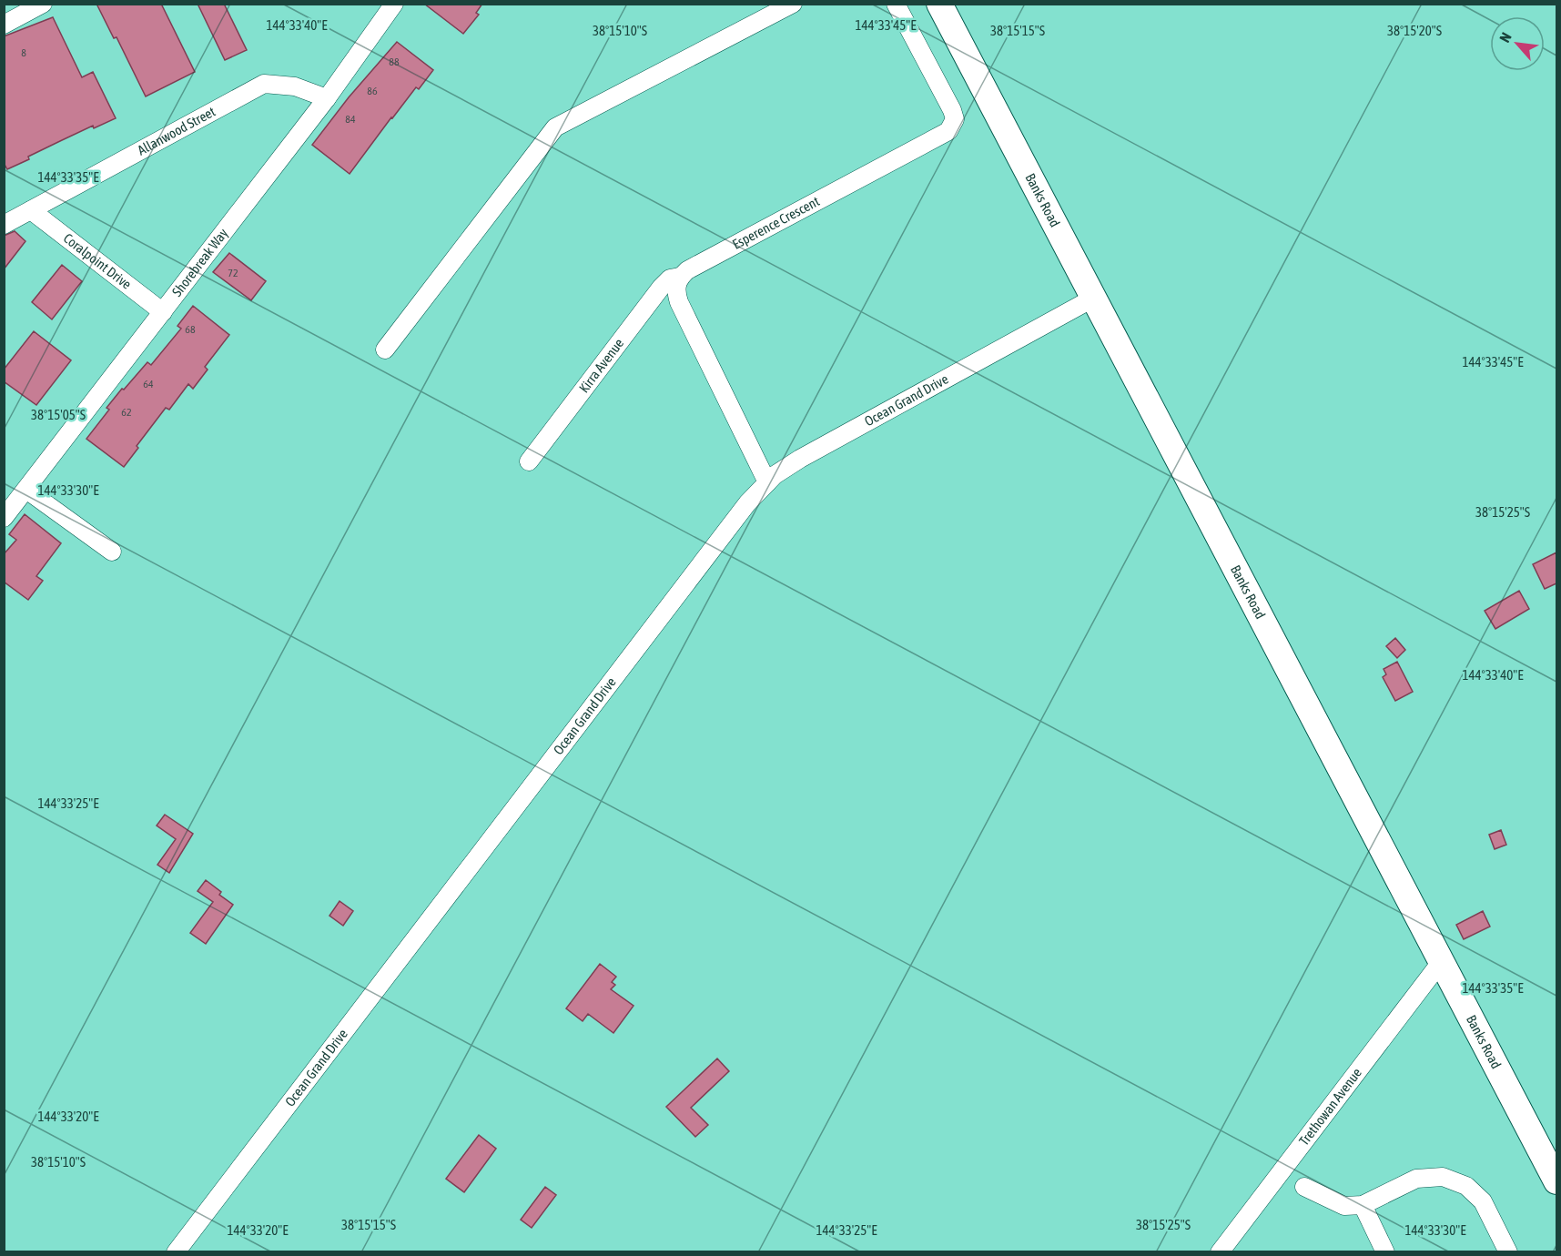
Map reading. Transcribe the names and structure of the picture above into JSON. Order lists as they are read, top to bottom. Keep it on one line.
{"streets":{"street":["Allanwood Street","Banks Road","Esperence Crescent","Coralpoint Drive","Shorebreak Way","Kirra Avenue","Ocean Grand Drive","Trethowan Avenue"]},"crossings":[["Allanwood Street","Coralpoint Drive"],["Allanwood Street","Shorebreak Way"],["Banks Road","Ocean Grand Drive"],["Banks Road","Trethowan Avenue"],["Esperence Crescent","Kirra Avenue"],["Coralpoint Drive","Shorebreak Way"]],"house_numbers":["8","88","86","84","72","68","64","62"],"north":"top left","coordinates":["144°33'40\"E","144°33'45\"E","38°15'10\"S","38°15'15\"S","38°15'20\"S","144°33'35\"E","38°15'05\"S","144°33'30\"E","38°15'25\"S","144°33'25\"E","144°33'20\"E"]}
